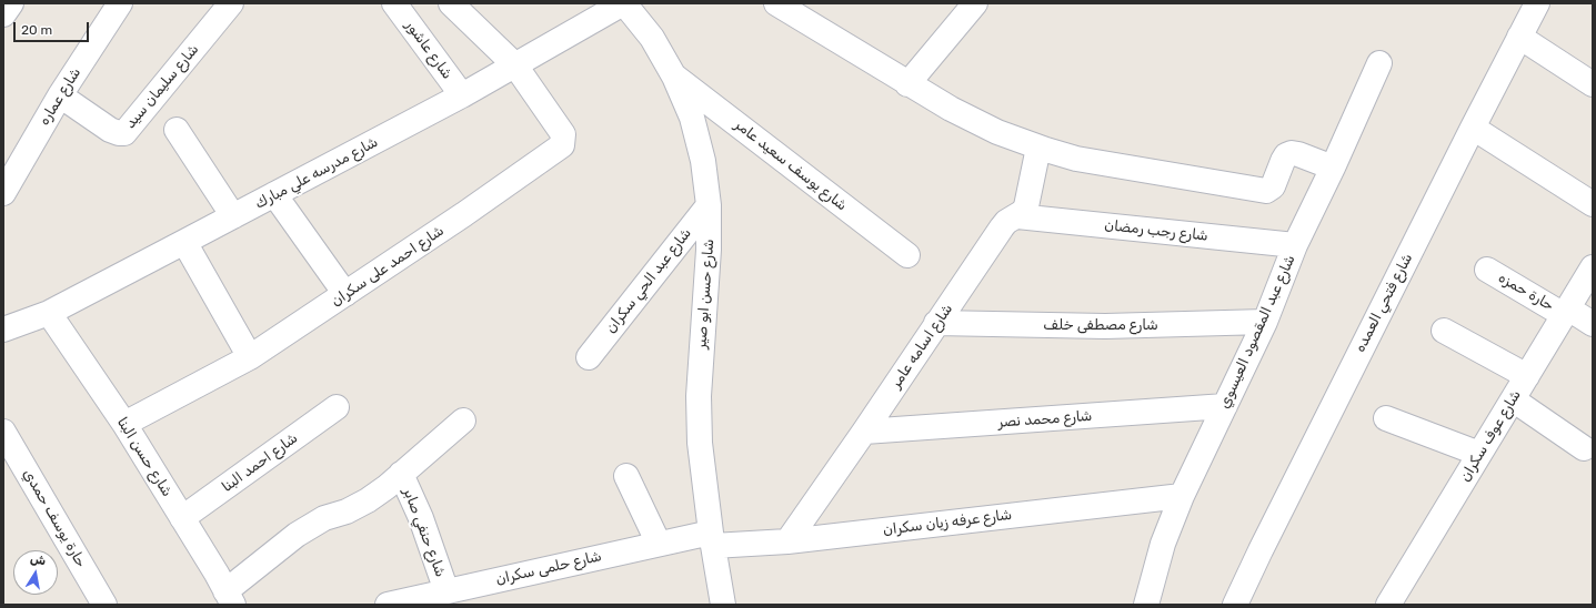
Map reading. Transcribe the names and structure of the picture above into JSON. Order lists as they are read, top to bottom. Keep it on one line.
{"streets":{"street":["شارع عاشور","شارع سليمان سيد","شارع عماره","شارع يوسف سعيد عامر","شارع مدرسه علي مبارك","شارع رجب رمضان","شارع احمد على سكران","شارع عبد الحي سكران","حارة حمزه","شارع حسن ابو صير","شارع فتحي العمده","شارع مصطفى خلف","شارع عبد المقصود العيسوي","شارع اسامه عامر","شارع محمد نصر","شارع عوف سكران","شارع حسن البنا","شارع احمد البنا","حارة يوسف حمدي","شارع عرفه زيان سكران","شارع حنفي صابر","شارع حلمى سكران"]},"crossings":[["شارع عاشور","شارع مدرسه علي مبارك"],["شارع سليمان سيد","شارع عماره"],["شارع يوسف سعيد عامر","شارع حسن ابو صير"],["شارع مدرسه علي مبارك","شارع احمد على سكران"],["شارع مدرسه علي مبارك","شارع حسن ابو صير"],["شارع مدرسه علي مبارك","شارع حسن البنا"],["شارع رجب رمضان","شارع عبد المقصود العيسوي"],["شارع رجب رمضان","شارع اسامه عامر"],["شارع احمد على سكران","شارع حسن البنا"],["شارع عبد الحي سكران","شارع حسن ابو صير"],["حارة حمزه","شارع عوف سكران"],["شارع حسن ابو صير","شارع عرفه زيان سكران"],["شارع حسن ابو صير","شارع حلمى سكران"],["شارع مصطفى خلف","شارع عبد المقصود العيسوي"],["شارع مصطفى خلف","شارع اسامه عامر"],["شارع عبد المقصود العيسوي","شارع محمد نصر"],["شارع عبد المقصود العيسوي","شارع عرفه زيان سكران"],["شارع اسامه عامر","شارع محمد نصر"],["شارع اسامه عامر","شارع عرفه زيان سكران"],["شارع حسن البنا","شارع احمد البنا"],["شارع عرفه زيان سكران","شارع حلمى سكران"],["شارع حنفي صابر","شارع حلمى سكران"]],"scale_bar":"20 m","north":"top"}
